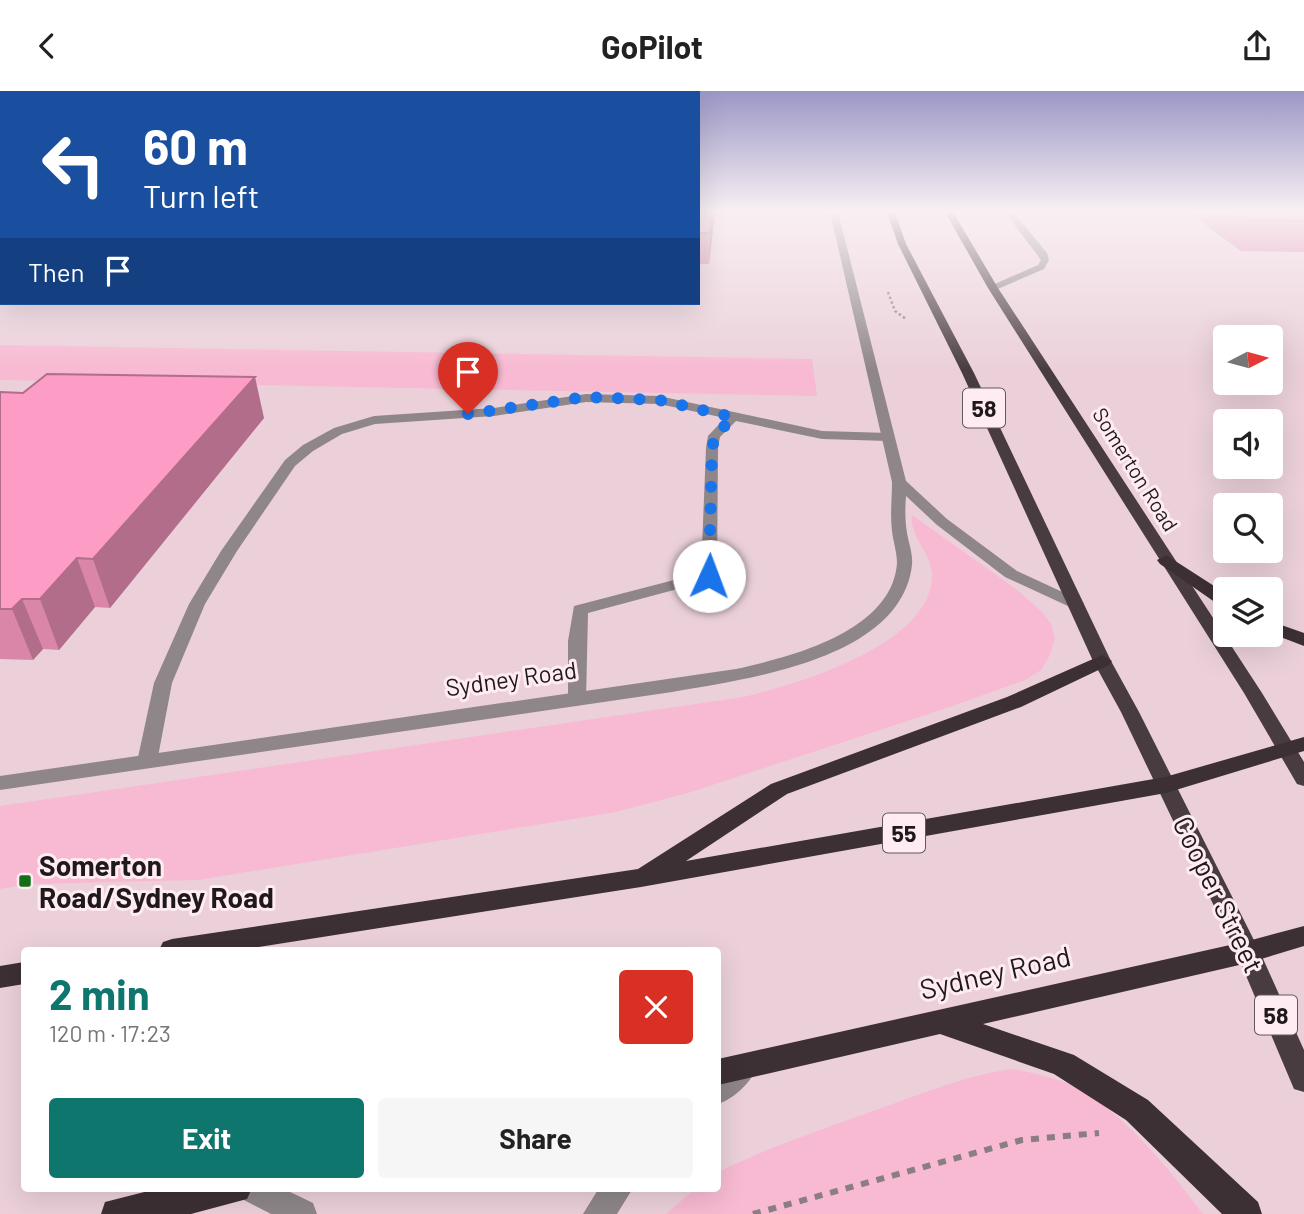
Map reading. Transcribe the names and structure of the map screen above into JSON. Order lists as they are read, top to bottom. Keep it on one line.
{"streets":{"highway":["Sydney Road","55"],"main road":["58","Somerton Road","Cooper Street"]},"crossings":[["58","55"],["58","Cooper Street"],["Somerton Road","55"],["Sydney Road","Cooper Street"],["55","Cooper Street"]],"places":{"transit":["Somerton Road/Sydney Road"]},"north":"right","page":{"header":"GoPilot","turn":["60 m","Turn left"],"then":"Then","heading":["2 min","120 m · 17:23"],"buttons":["Exit","Share"]}}
